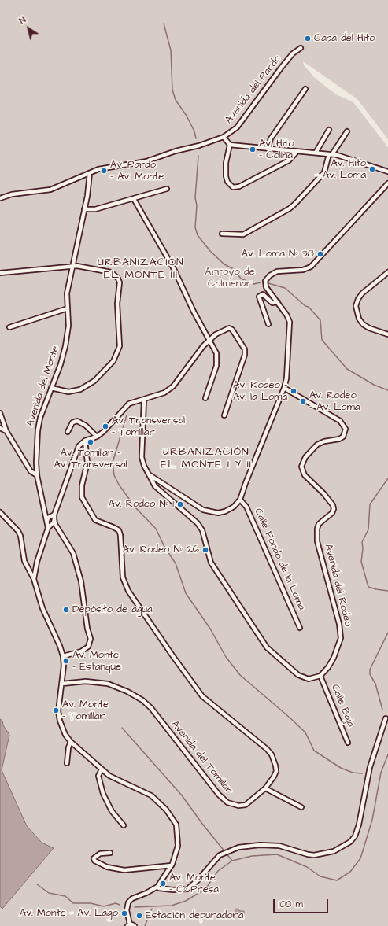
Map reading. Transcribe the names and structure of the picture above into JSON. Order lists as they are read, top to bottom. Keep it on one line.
{"streets":{"street":["Avenida del Pardo","Avenida del Monte","Calle Fondo de la Loma","Avenida del Rodeo","Calle Baja","Avenida del Tomillar"]},"crossings":[["Avenida del Pardo","Avenida del Monte"],["Avenida del Monte","Avenida del Tomillar"],["Avenida del Rodeo","Calle Baja"]],"districts":["URBANIZACIÓN EL MONTE III","URBANIZACIÓN EL MONTE I Y II"],"parks":["Arroyo de Colmenar"],"places":["Casa del Hito","Av. Hito - Colina","Av. Hito - Av. Loma","Av. Pardo - Av. Monte","Av. Loma Nº 38","Av. Rodeo - Av. la Loma","Av. Rodeo - Av. Loma","Av. Transversal - Tomillar","Av. Tomillar - Av. Transversal","Av. Rodeo Nº 1","Av. Rodeo Nº 26","Depósito de agua","Av. Monte - Estanque","Av. Monte - Tomillar","Av. Monte - Cº Presa","Av. Monte - Av. Lago","Estación depuradora"],"scale_bar":"100 m","north":"top left"}
